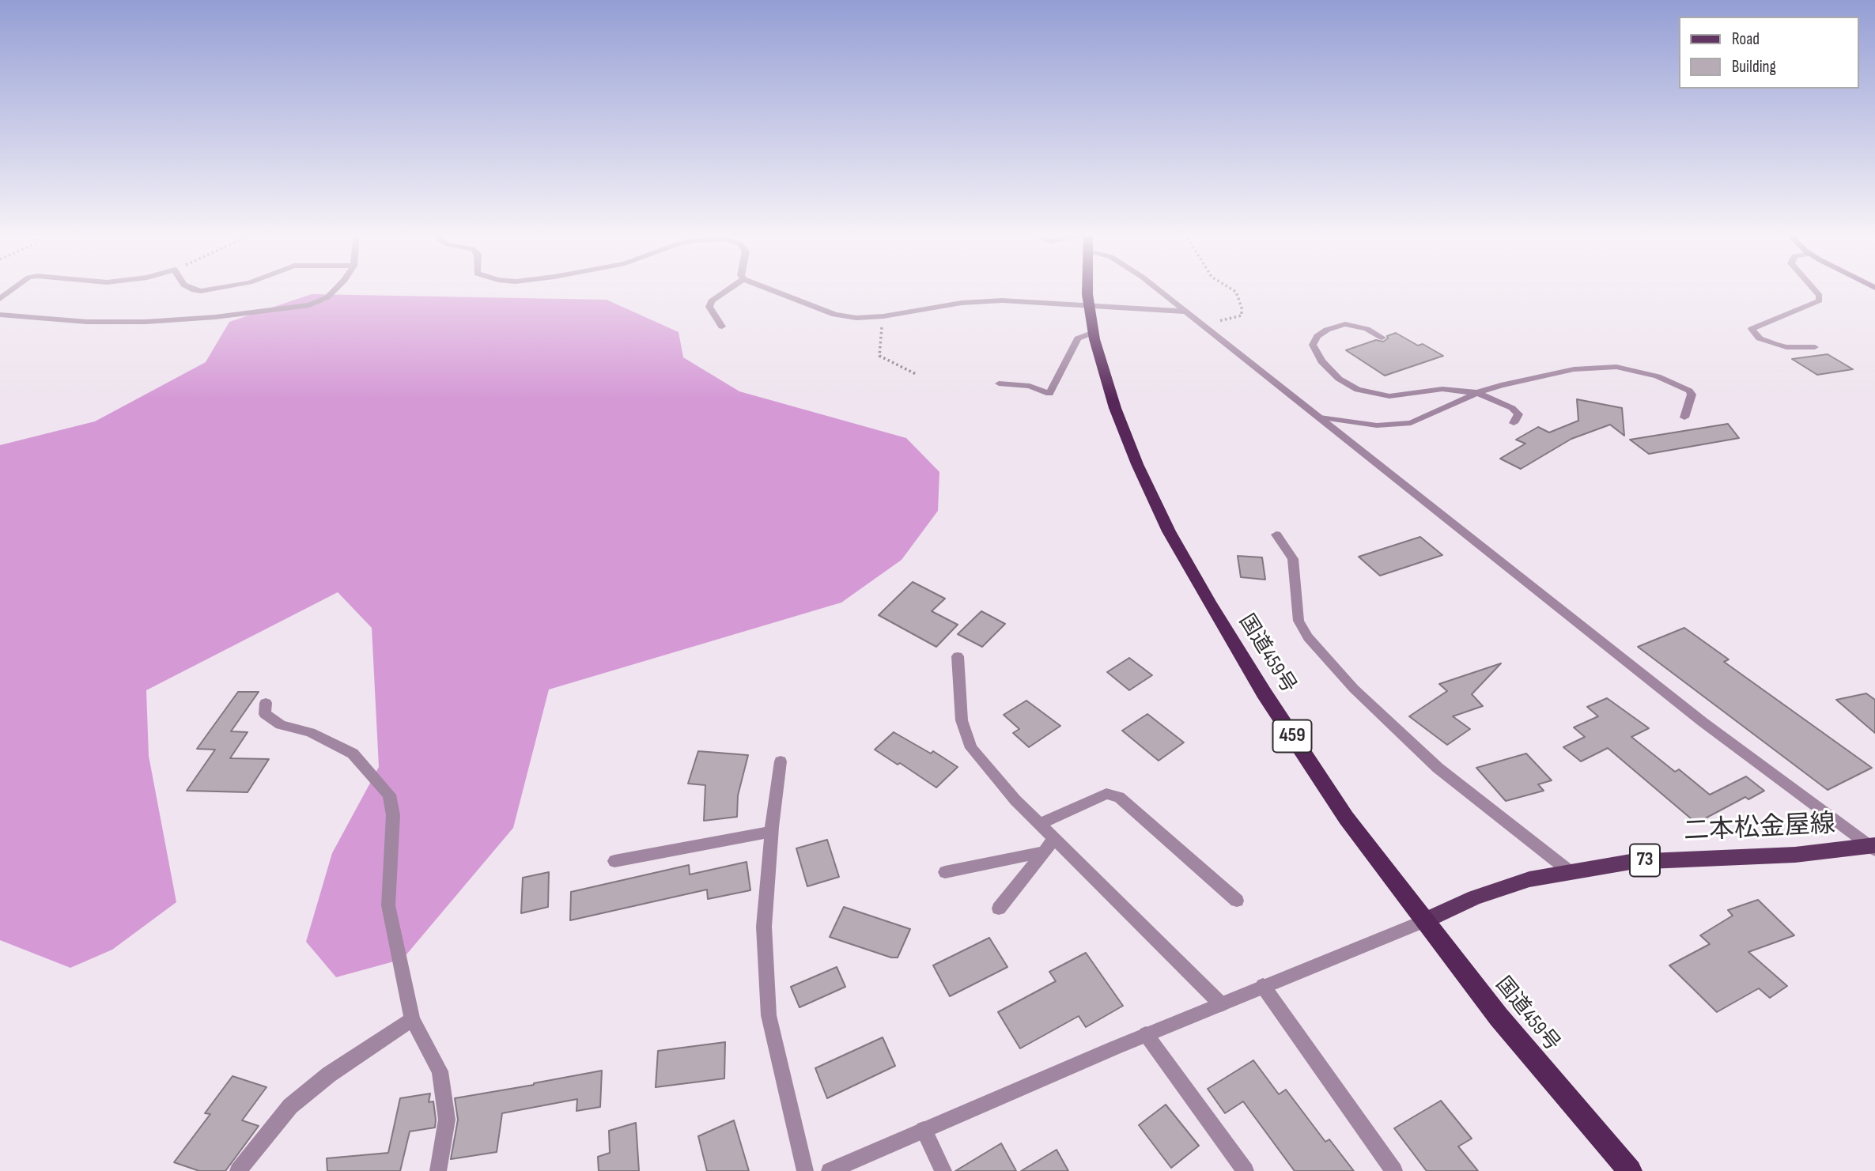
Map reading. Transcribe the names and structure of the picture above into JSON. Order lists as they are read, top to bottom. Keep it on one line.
{"streets":{"highway":["国道459号","459"],"main road":["二本松金屋線","73"]},"crossings":[["国道459号","二本松金屋線"]],"legend":["Road","Building"]}
